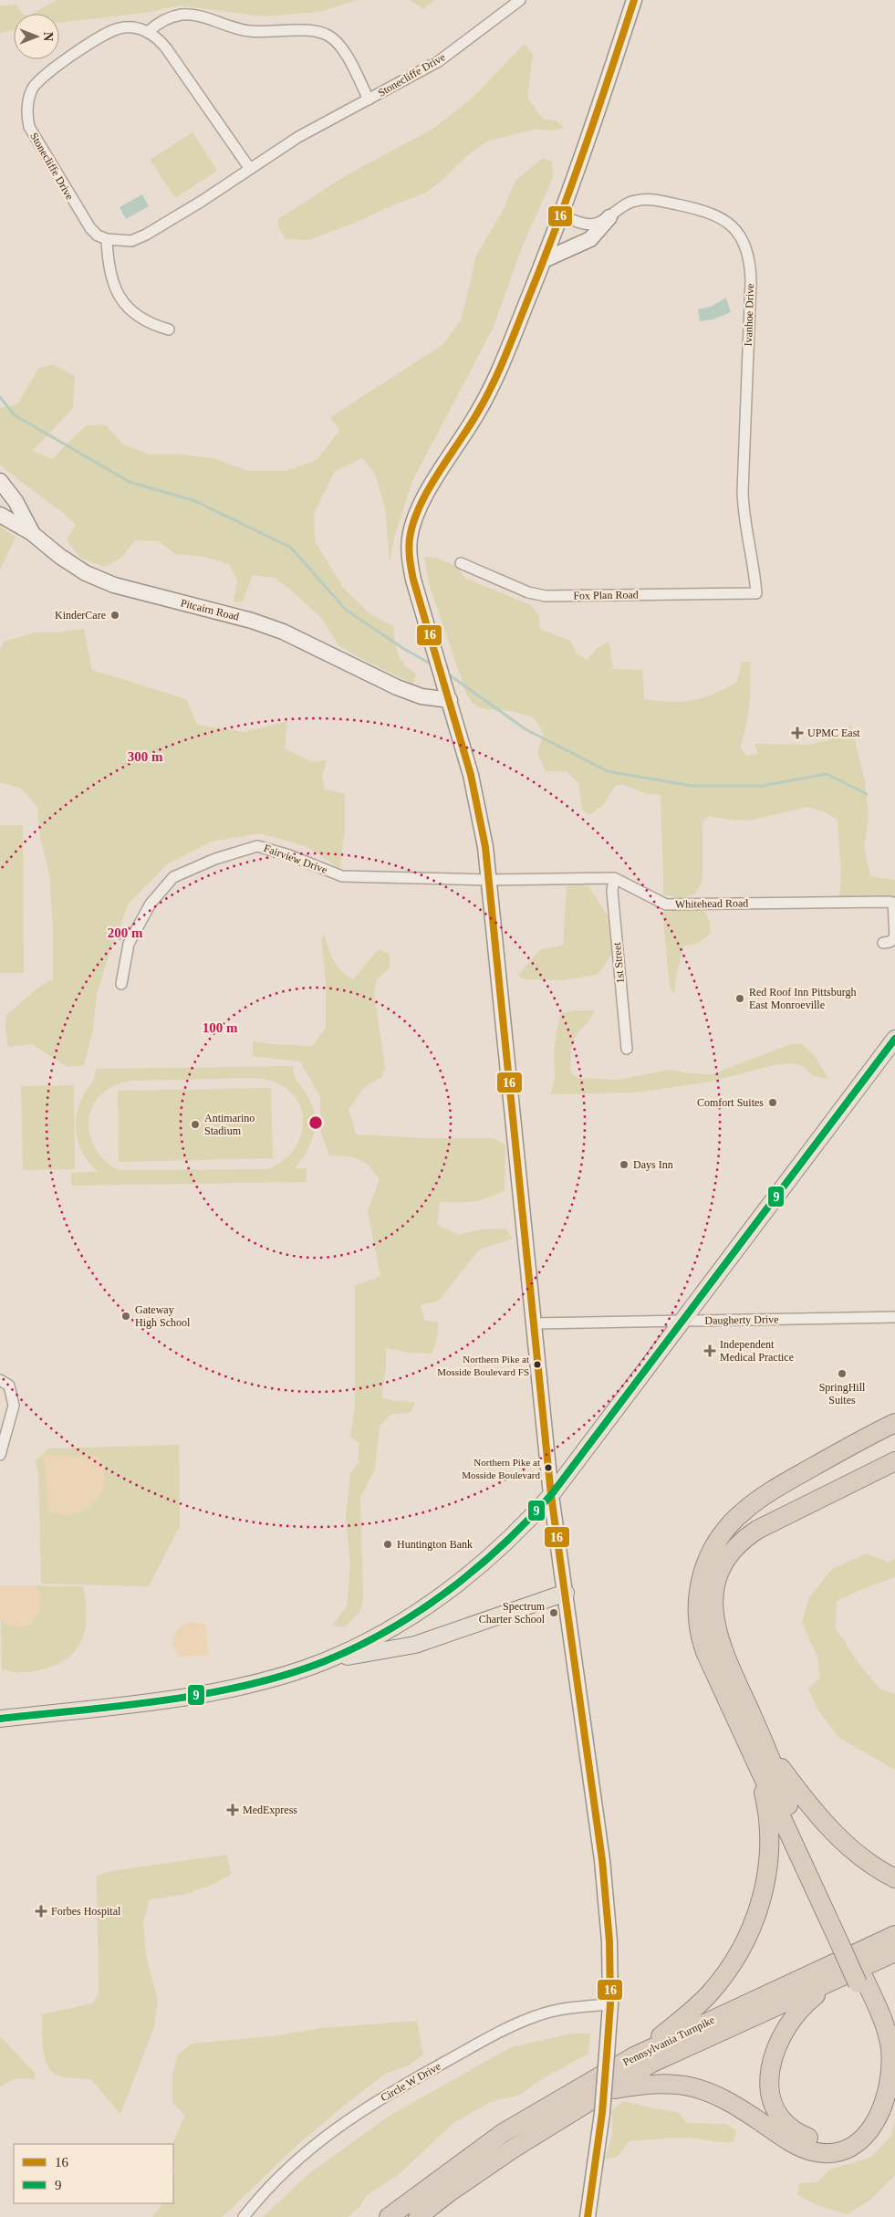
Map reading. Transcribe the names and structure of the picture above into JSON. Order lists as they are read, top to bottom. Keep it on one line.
{"streets":{"highway":["Pennsylvania Turnpike"],"main road":["Pitcairn Road"],"street":["Stonecliffe Drive","Ivanhoe Drive","Fox Plan Road","Fairview Drive","Whitehead Road","1st Street","Daugherty Drive","Circle W Drive"]},"crossings":[["Ivanhoe Drive","Fox Plan Road"],["Fairview Drive","Whitehead Road"],["Whitehead Road","1st Street"]],"places":{"other":["KinderCare","Red Roof Inn Pittsburgh East Monroeville","Comfort Suites","Antimarino Stadium","Days Inn","Gateway High School","Northern Pike at Mosside Boulevard FS","SpringHill Suites","Northern Pike at Mosside Boulevard","Huntington Bank","Spectrum Charter School"],"health":["UPMC East","Independent Medical Practice","MedExpress","Forbes Hospital"]},"lines":["transit line 16","transit line 9"],"legend":["16","9"],"north":"right","rings":["300 m","200 m","100 m"]}
